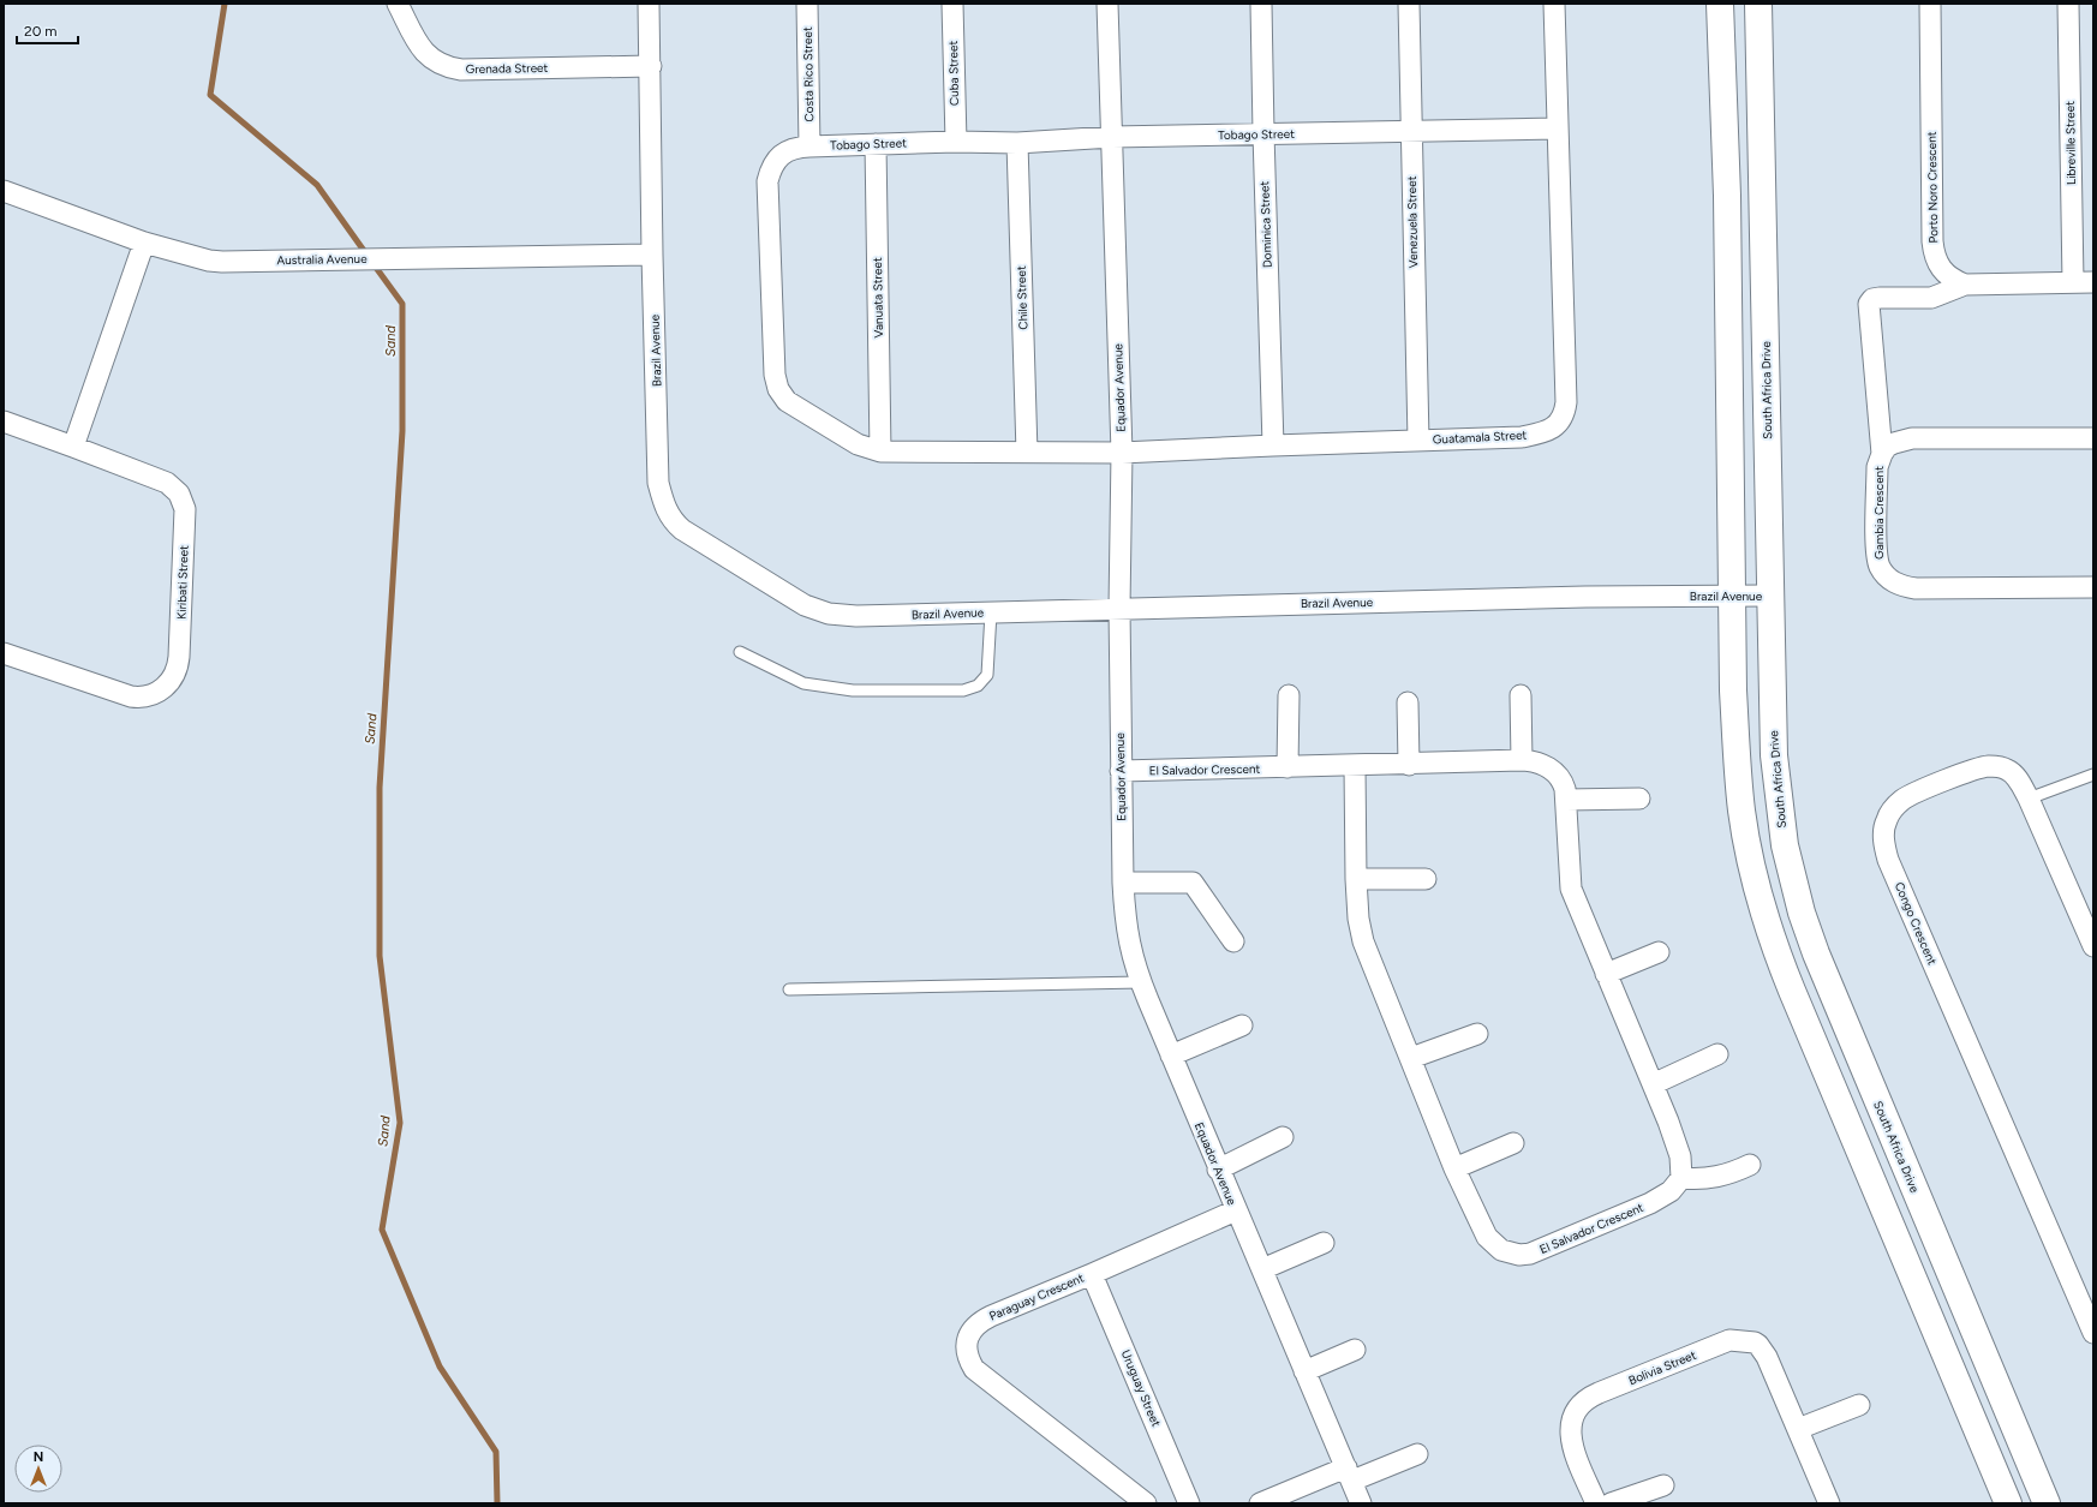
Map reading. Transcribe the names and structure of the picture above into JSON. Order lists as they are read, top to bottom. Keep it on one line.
{"streets":{"street":["Grenada Street","Cuba Street","Costa Rico Street","Tobago Street","Libreville Street","Porto Noro Crescent","Venezuela Street","Dominica Street","Australia Avenue","Vanuata Street","Chile Street","Brazil Avenue","Equador Avenue","South Africa Drive","Guatamala Street","Gambia Crescent","Kiribati Street","El Salvador Crescent","Congo Crescent","Paraguay Crescent","Bolivia Street","Uruguay Street"]},"crossings":[["Grenada Street","Brazil Avenue"],["Cuba Street","Tobago Street"],["Costa Rico Street","Tobago Street"],["Tobago Street","Venezuela Street"],["Tobago Street","Dominica Street"],["Tobago Street","Vanuata Street"],["Tobago Street","Chile Street"],["Tobago Street","Equador Avenue"],["Tobago Street","Guatamala Street"],["Venezuela Street","Guatamala Street"],["Dominica Street","Guatamala Street"],["Australia Avenue","Brazil Avenue"],["Brazil Avenue","Equador Avenue"],["Brazil Avenue","South Africa Drive"],["Equador Avenue","Guatamala Street"],["Equador Avenue","El Salvador Crescent"],["Equador Avenue","Paraguay Crescent"],["Paraguay Crescent","Uruguay Street"]],"water":["Sand"],"scale_bar":"20 m","north":"top"}
